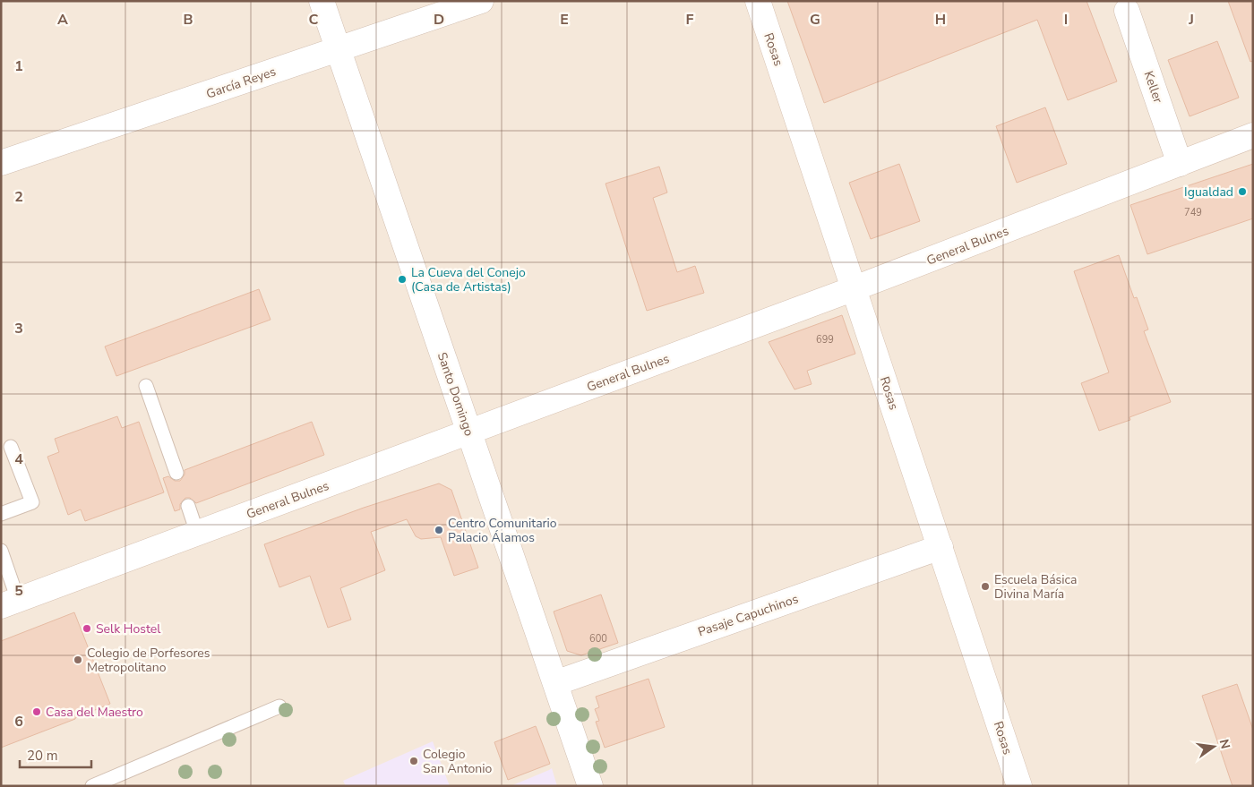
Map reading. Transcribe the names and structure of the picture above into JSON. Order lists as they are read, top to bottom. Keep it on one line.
{"streets":{"street":["Rosas","García Reyes","Keller","General Bulnes","Santo Domingo","Pasaje Capuchinos"]},"crossings":[["Rosas","General Bulnes"],["Rosas","Pasaje Capuchinos"],["García Reyes","Santo Domingo"],["Keller","General Bulnes"],["General Bulnes","Santo Domingo"],["Santo Domingo","Pasaje Capuchinos"]],"places":["Igualdad","La Cueva del Conejo (Casa de Artistas)","Centro Comunitario Palacio Álamos","Escuela Básica Divina María","Selk Hostel","Colegio de Porfesores Metropolitano","Casa del Maestro","Colegio San Antonio"],"house_numbers":["749","699","600"],"scale_bar":"20 m","north":"right","grid":{"columns":["A","B","C","D","E","F","G","H","I","J"],"rows":["1","2","3","4","5","6"]}}
